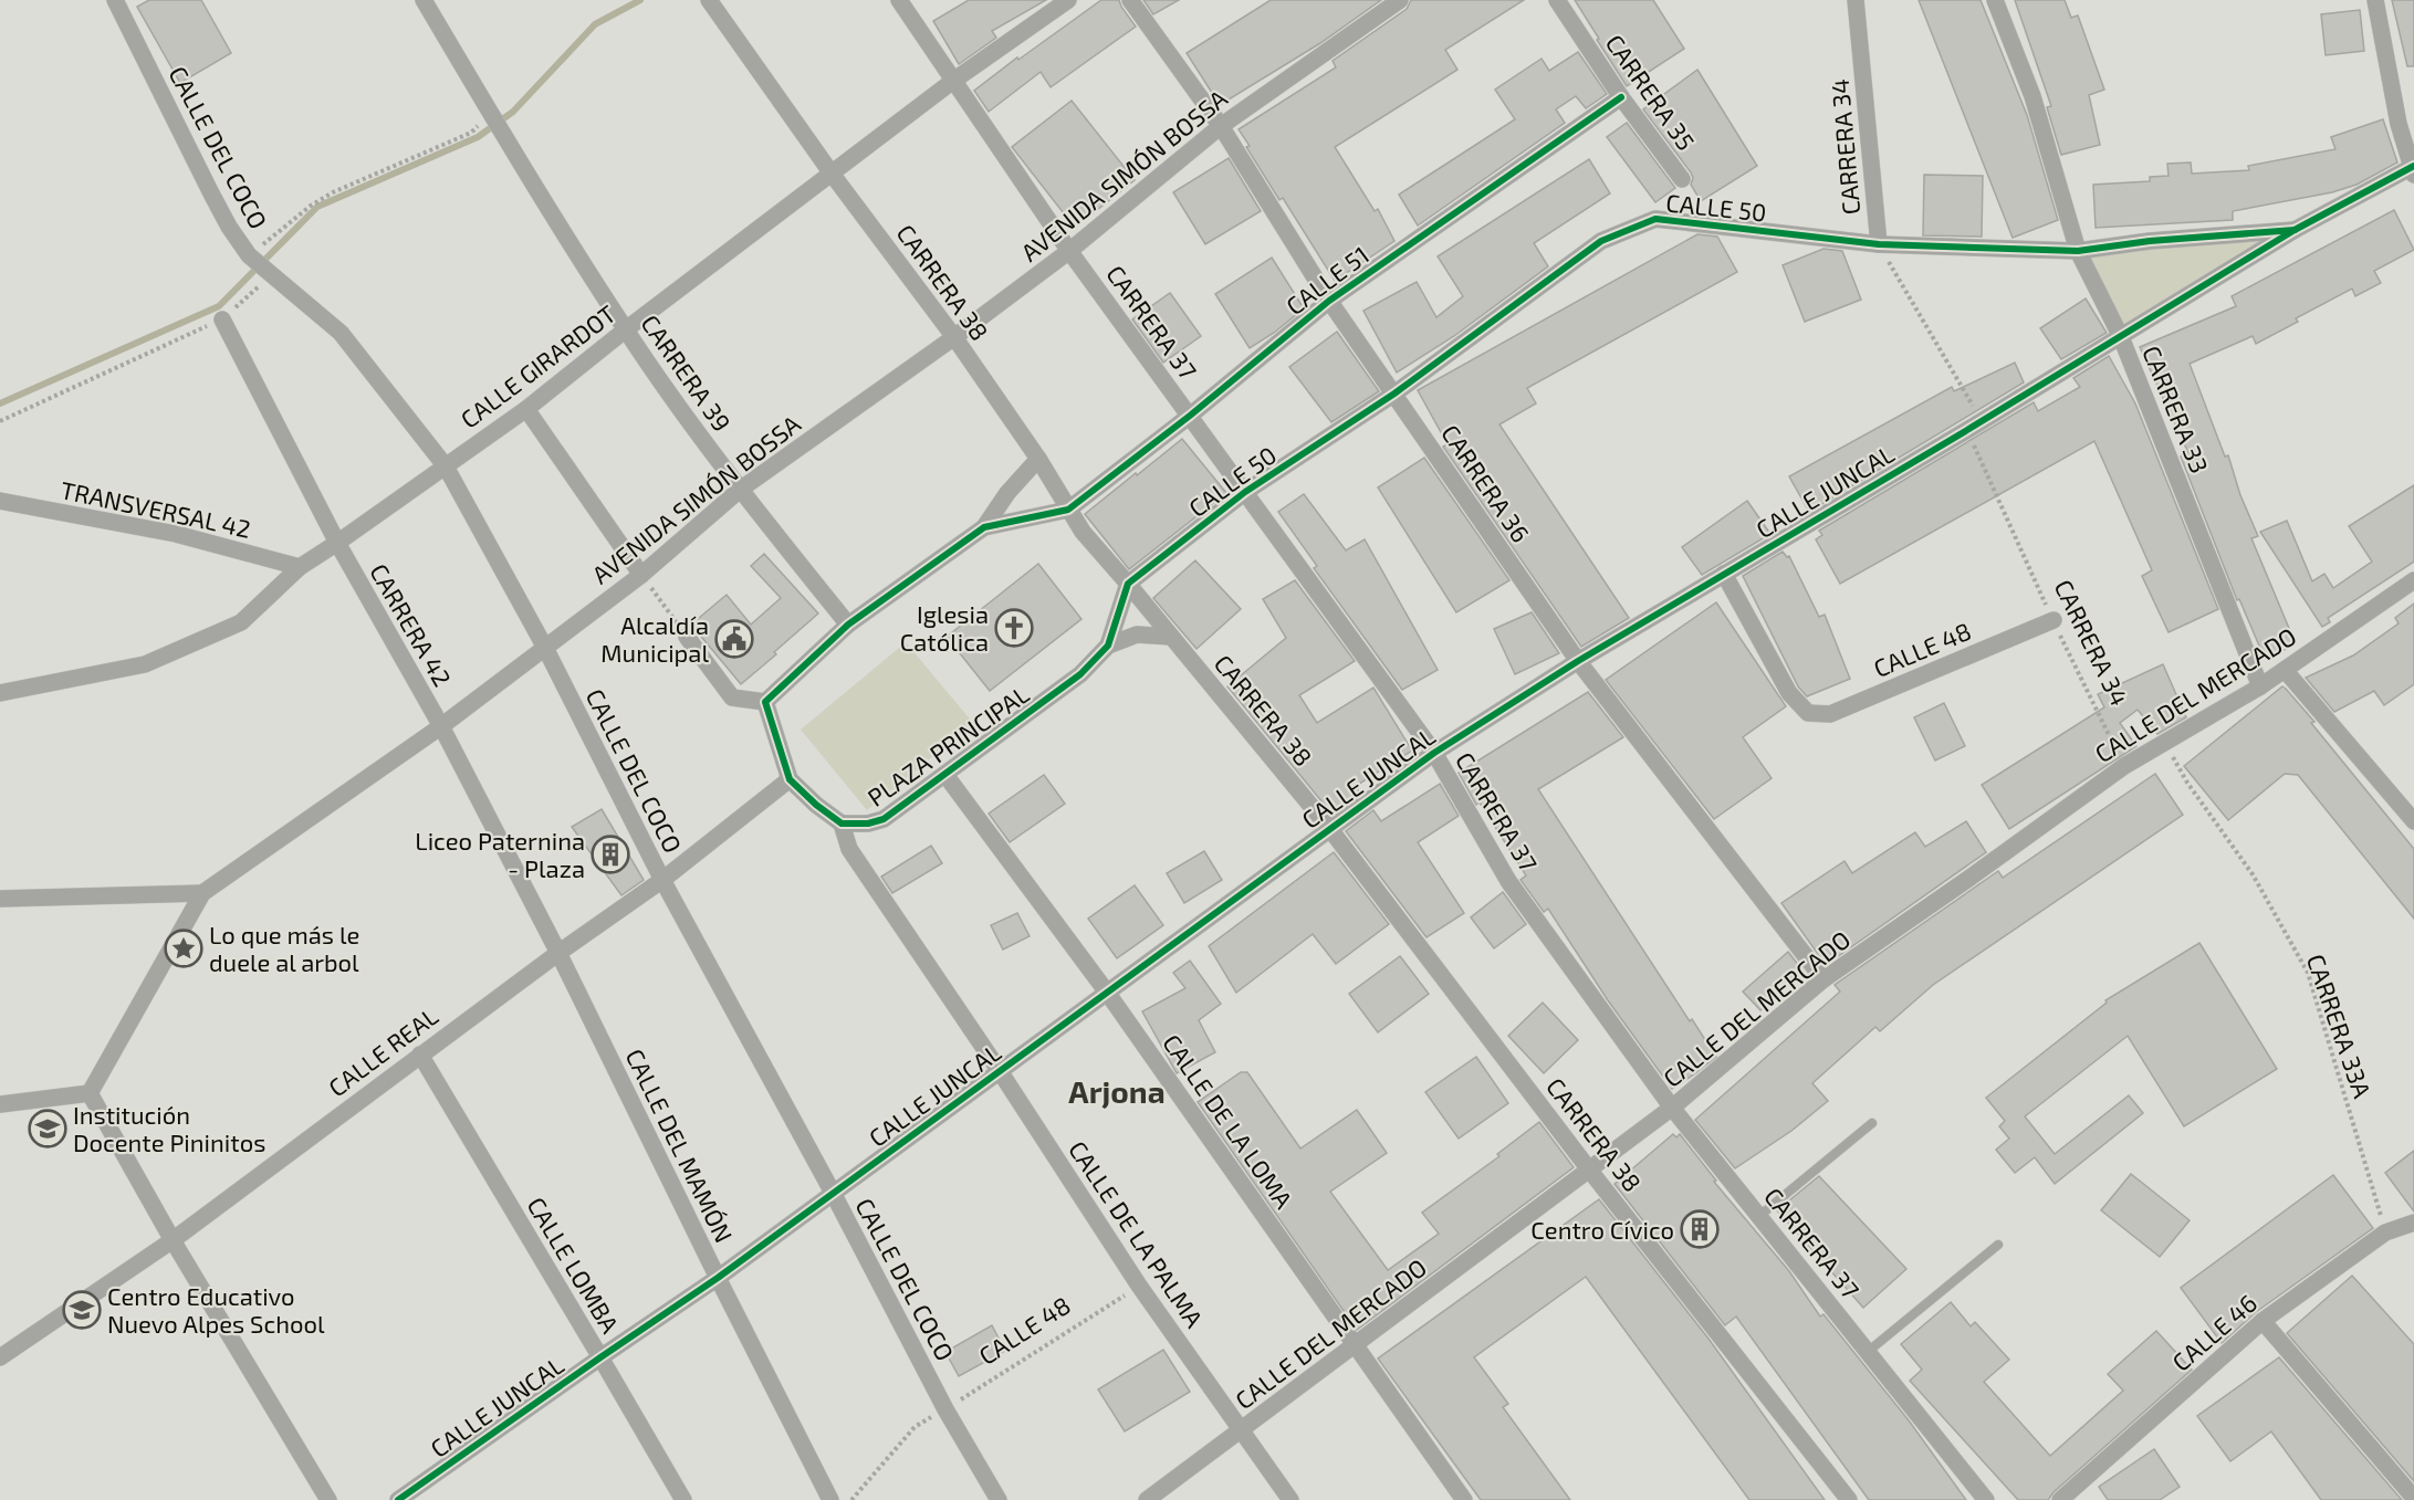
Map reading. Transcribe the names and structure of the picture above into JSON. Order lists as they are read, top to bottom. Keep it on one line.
{"streets":{"street":["CARRERA 35","CALLE DEL COCO","CARRERA 34","AVENIDA SIMÓN BOSSA","CALLE 50","CALLE 51","CARRERA 38","CARRERA 37","CALLE GIRARDOT","CARRERA 39","CARRERA 33","CARRERA 36","CALLE JUNCAL","TRANSVERSAL 42","CARRERA 42","CALLE 48","CALLE DEL MERCADO","PLAZA PRINCIPAL","CALLE REAL","CALLE DE LA LOMA","CALLE DEL MAMÓN","CALLE DE LA PALMA","CALLE LOMBA","CALLE 46"],"path":["CARRERA 33A"]},"crossings":[["CARRERA 35","CALLE 51"],["CALLE DEL COCO","AVENIDA SIMÓN BOSSA"],["CALLE DEL COCO","CALLE GIRARDOT"],["CALLE DEL COCO","CALLE JUNCAL"],["CALLE DEL COCO","CALLE 48"],["CALLE DEL COCO","CALLE REAL"],["CARRERA 34","CALLE 50"],["CARRERA 34","CALLE JUNCAL"],["CARRERA 34","CALLE 48"],["CARRERA 34","CALLE DEL MERCADO"],["AVENIDA SIMÓN BOSSA","CARRERA 38"],["AVENIDA SIMÓN BOSSA","CARRERA 37"],["AVENIDA SIMÓN BOSSA","CARRERA 39"],["AVENIDA SIMÓN BOSSA","CARRERA 36"],["AVENIDA SIMÓN BOSSA","CARRERA 42"],["CALLE 50","CARRERA 38"],["CALLE 50","CARRERA 37"],["CALLE 50","CARRERA 33"],["CALLE 50","CARRERA 36"],["CALLE 50","CALLE JUNCAL"],["CALLE 50","PLAZA PRINCIPAL"],["CALLE 51","CARRERA 38"],["CALLE 51","CARRERA 37"],["CALLE 51","CARRERA 36"],["CARRERA 38","CALLE GIRARDOT"],["CARRERA 38","CALLE JUNCAL"],["CARRERA 38","CALLE DEL MERCADO"],["CARRERA 38","PLAZA PRINCIPAL"],["CARRERA 37","CALLE GIRARDOT"],["CARRERA 37","CALLE JUNCAL"],["CARRERA 37","CALLE DEL MERCADO"],["CALLE GIRARDOT","CARRERA 39"],["CALLE GIRARDOT","TRANSVERSAL 42"],["CALLE GIRARDOT","CARRERA 42"],["CARRERA 33","CALLE JUNCAL"],["CARRERA 33","CALLE DEL MERCADO"],["CARRERA 36","CALLE JUNCAL"],["CARRERA 36","CALLE DEL MERCADO"],["CALLE JUNCAL","CALLE 48"],["CALLE JUNCAL","CALLE DE LA LOMA"],["CALLE JUNCAL","CALLE DEL MAMÓN"],["CALLE JUNCAL","CALLE DE LA PALMA"],["CALLE JUNCAL","CALLE LOMBA"],["CARRERA 42","CALLE REAL"],["CARRERA 42","CALLE DEL MAMÓN"],["CALLE 48","CALLE DE LA PALMA"],["CALLE DEL MERCADO","CARRERA 33A"],["CALLE DEL MERCADO","CALLE DE LA LOMA"],["CALLE DEL MERCADO","CALLE DE LA PALMA"],["PLAZA PRINCIPAL","CALLE REAL"],["PLAZA PRINCIPAL","CALLE DE LA LOMA"],["PLAZA PRINCIPAL","CALLE DE LA PALMA"],["CARRERA 33A","CALLE 46"],["CALLE REAL","CALLE DEL MAMÓN"],["CALLE REAL","CALLE LOMBA"]],"districts":["Arjona"],"places":{"church":["Iglesia Católica"],"public building":["Alcaldía Municipal"],"building":["Liceo Paternina - Plaza","Centro Cívico"],"place":["Lo que más le duele al arbol"],"school or university":["Institución Docente Pininitos","Centro Educativo Nuevo Alpes School"]}}
